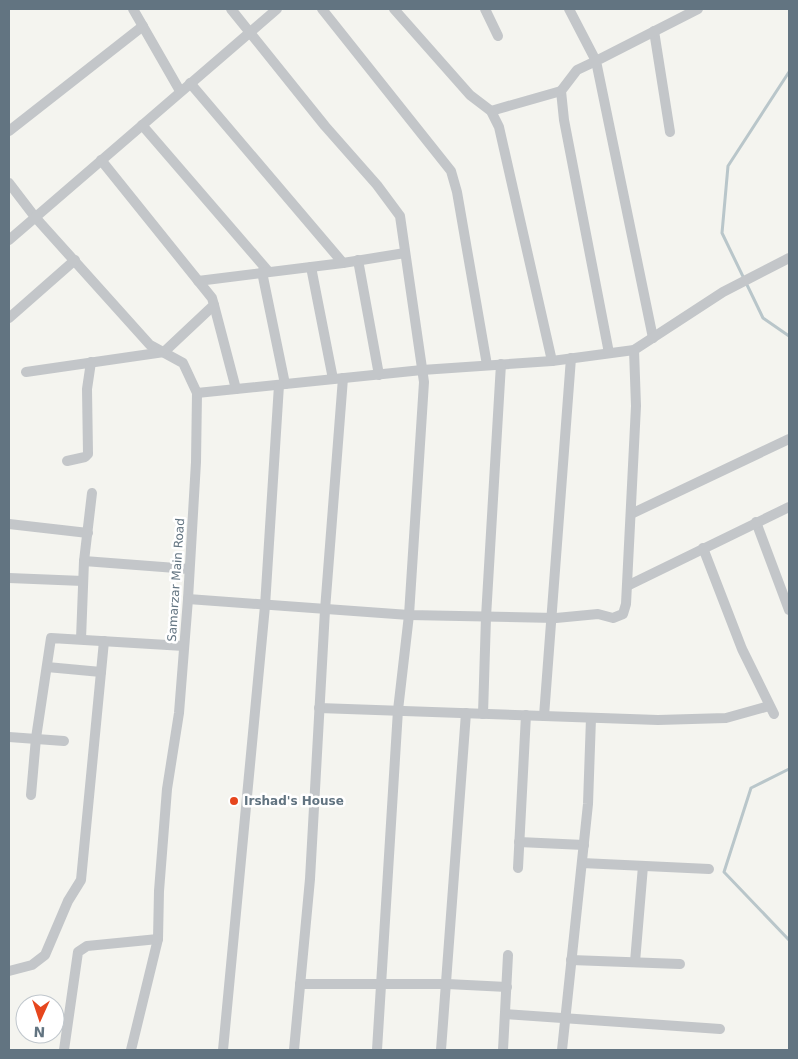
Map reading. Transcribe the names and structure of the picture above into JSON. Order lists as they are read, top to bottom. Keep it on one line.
{"streets":{"street":["Samarzar Main Road"]},"places":["Irshad's House"],"north":"bottom"}
